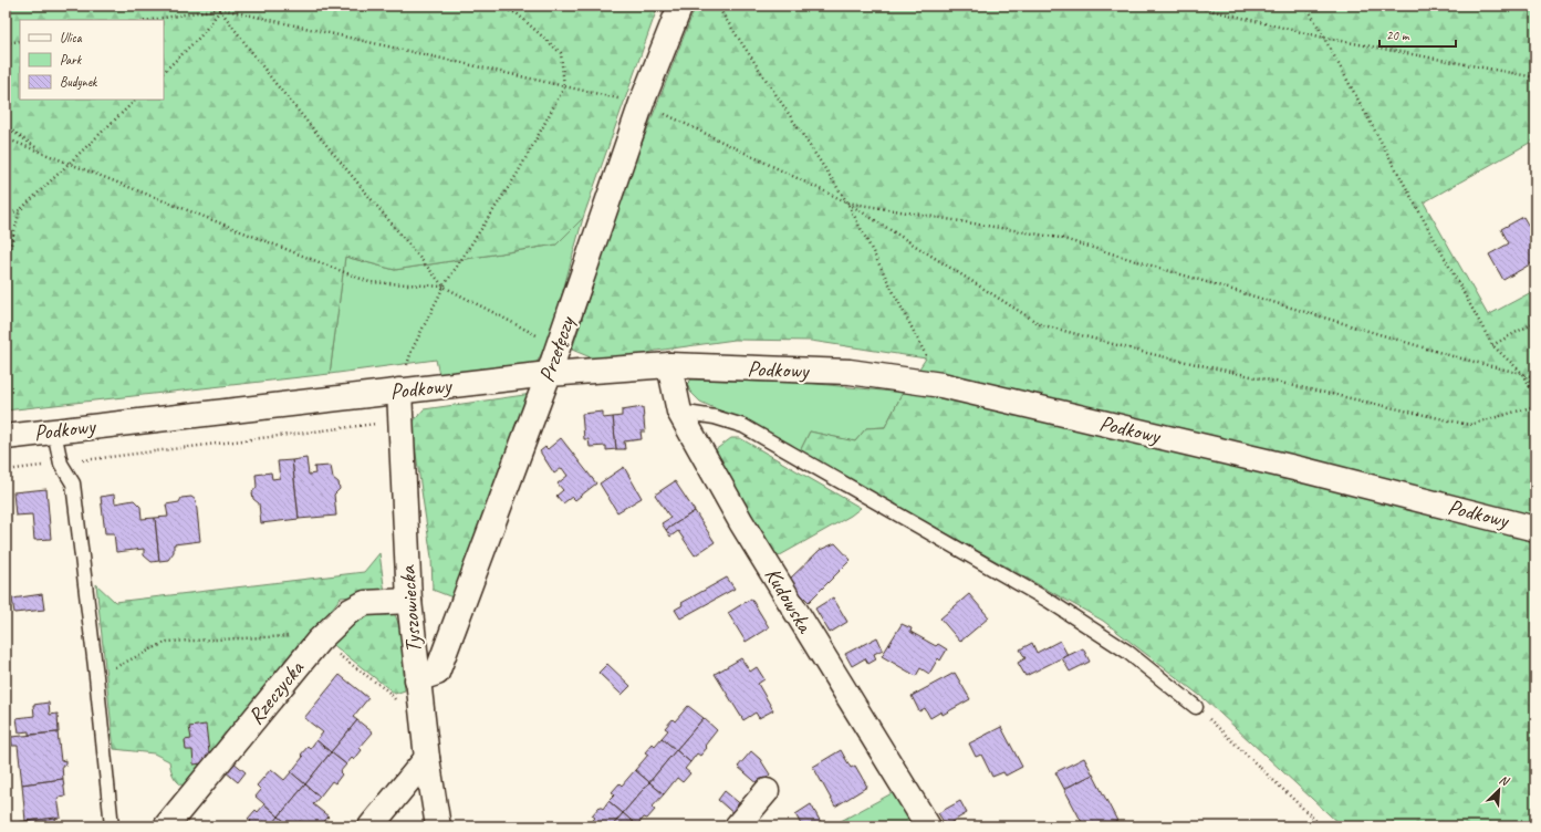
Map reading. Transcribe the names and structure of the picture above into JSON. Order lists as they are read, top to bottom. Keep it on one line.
{"streets":{"street":["Przełęczy","Podkowy","Kudowska","Tyszowiecka","Rzeczycka"]},"crossings":[["Przełęczy","Podkowy"],["Przełęczy","Tyszowiecka"],["Podkowy","Kudowska"],["Podkowy","Tyszowiecka"],["Tyszowiecka","Rzeczycka"]],"legend":["Ulica","Park","Budynek"],"scale_bar":"20 m","north":"top right"}
